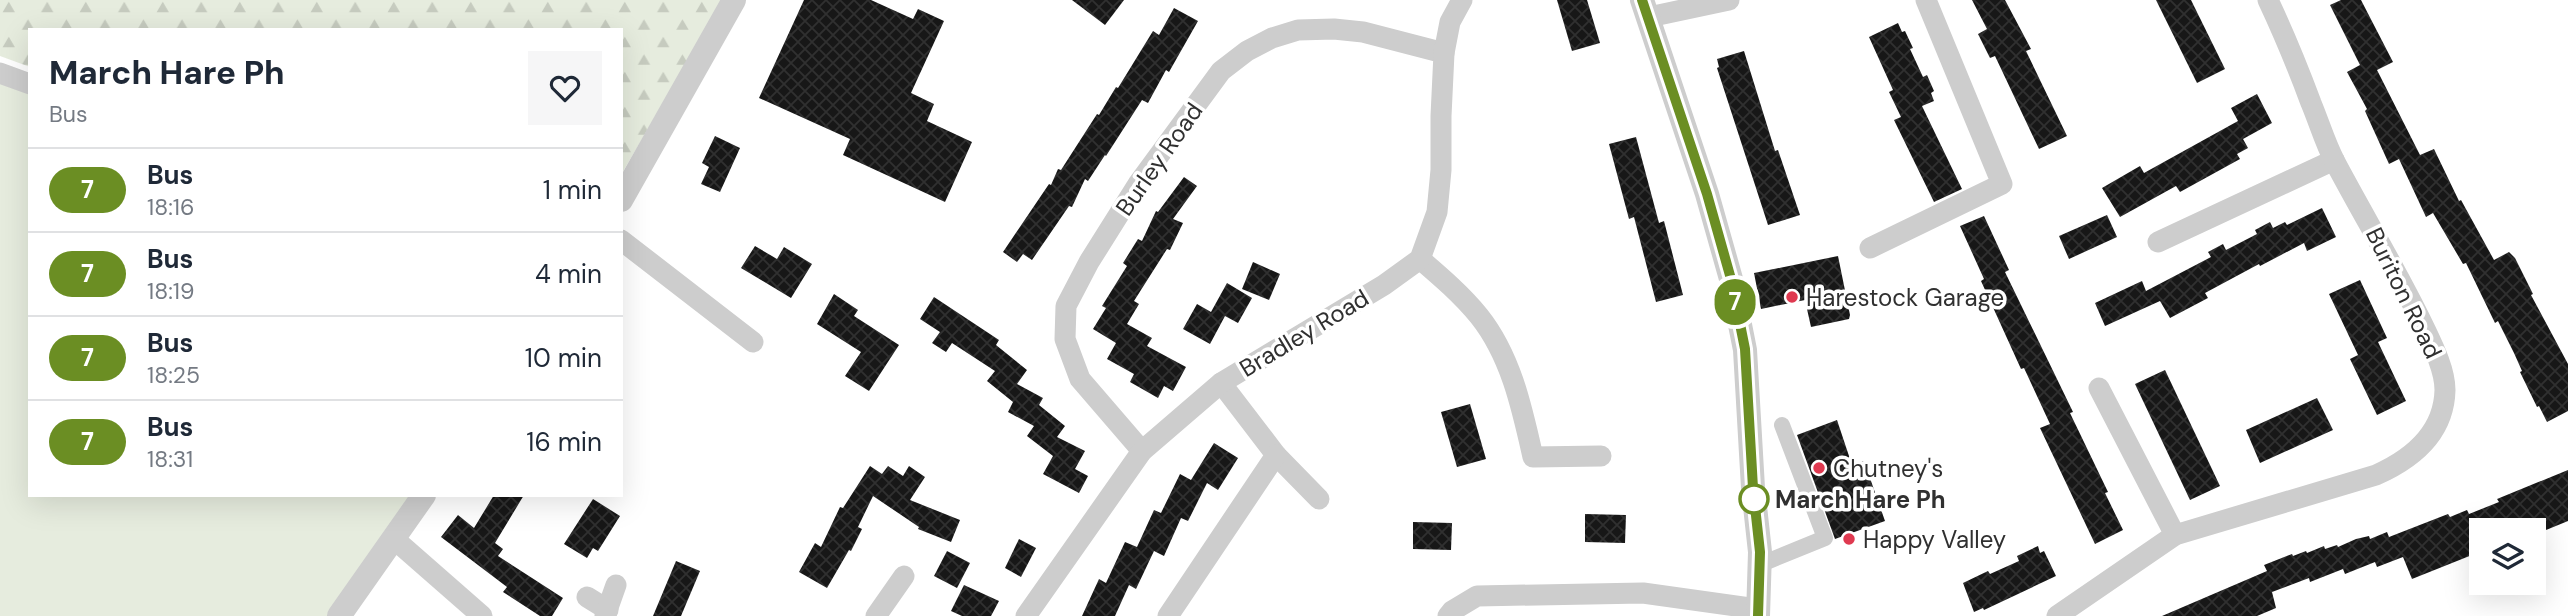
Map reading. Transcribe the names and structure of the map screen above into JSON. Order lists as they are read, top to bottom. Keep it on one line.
{"streets":{"street":["Burley Road","Buriton Road","Bradley Road"]},"crossings":[["Burley Road","Bradley Road"]],"places":["Harestock Garage","Chutney's","March Hare Ph","Happy Valley"],"lines":["bus line 7"],"page":{"on_map":"7","heading":["March Hare Ph","Bus"],"list":[{"mark":"7","name":"Bus","note":"18:16","value":"1 min"},{"mark":"7","name":"Bus","note":"18:19","value":"4 min"},{"mark":"7","name":"Bus","note":"18:25","value":"10 min"},{"mark":"7","name":"Bus","note":"18:31","value":"16 min"}]}}
